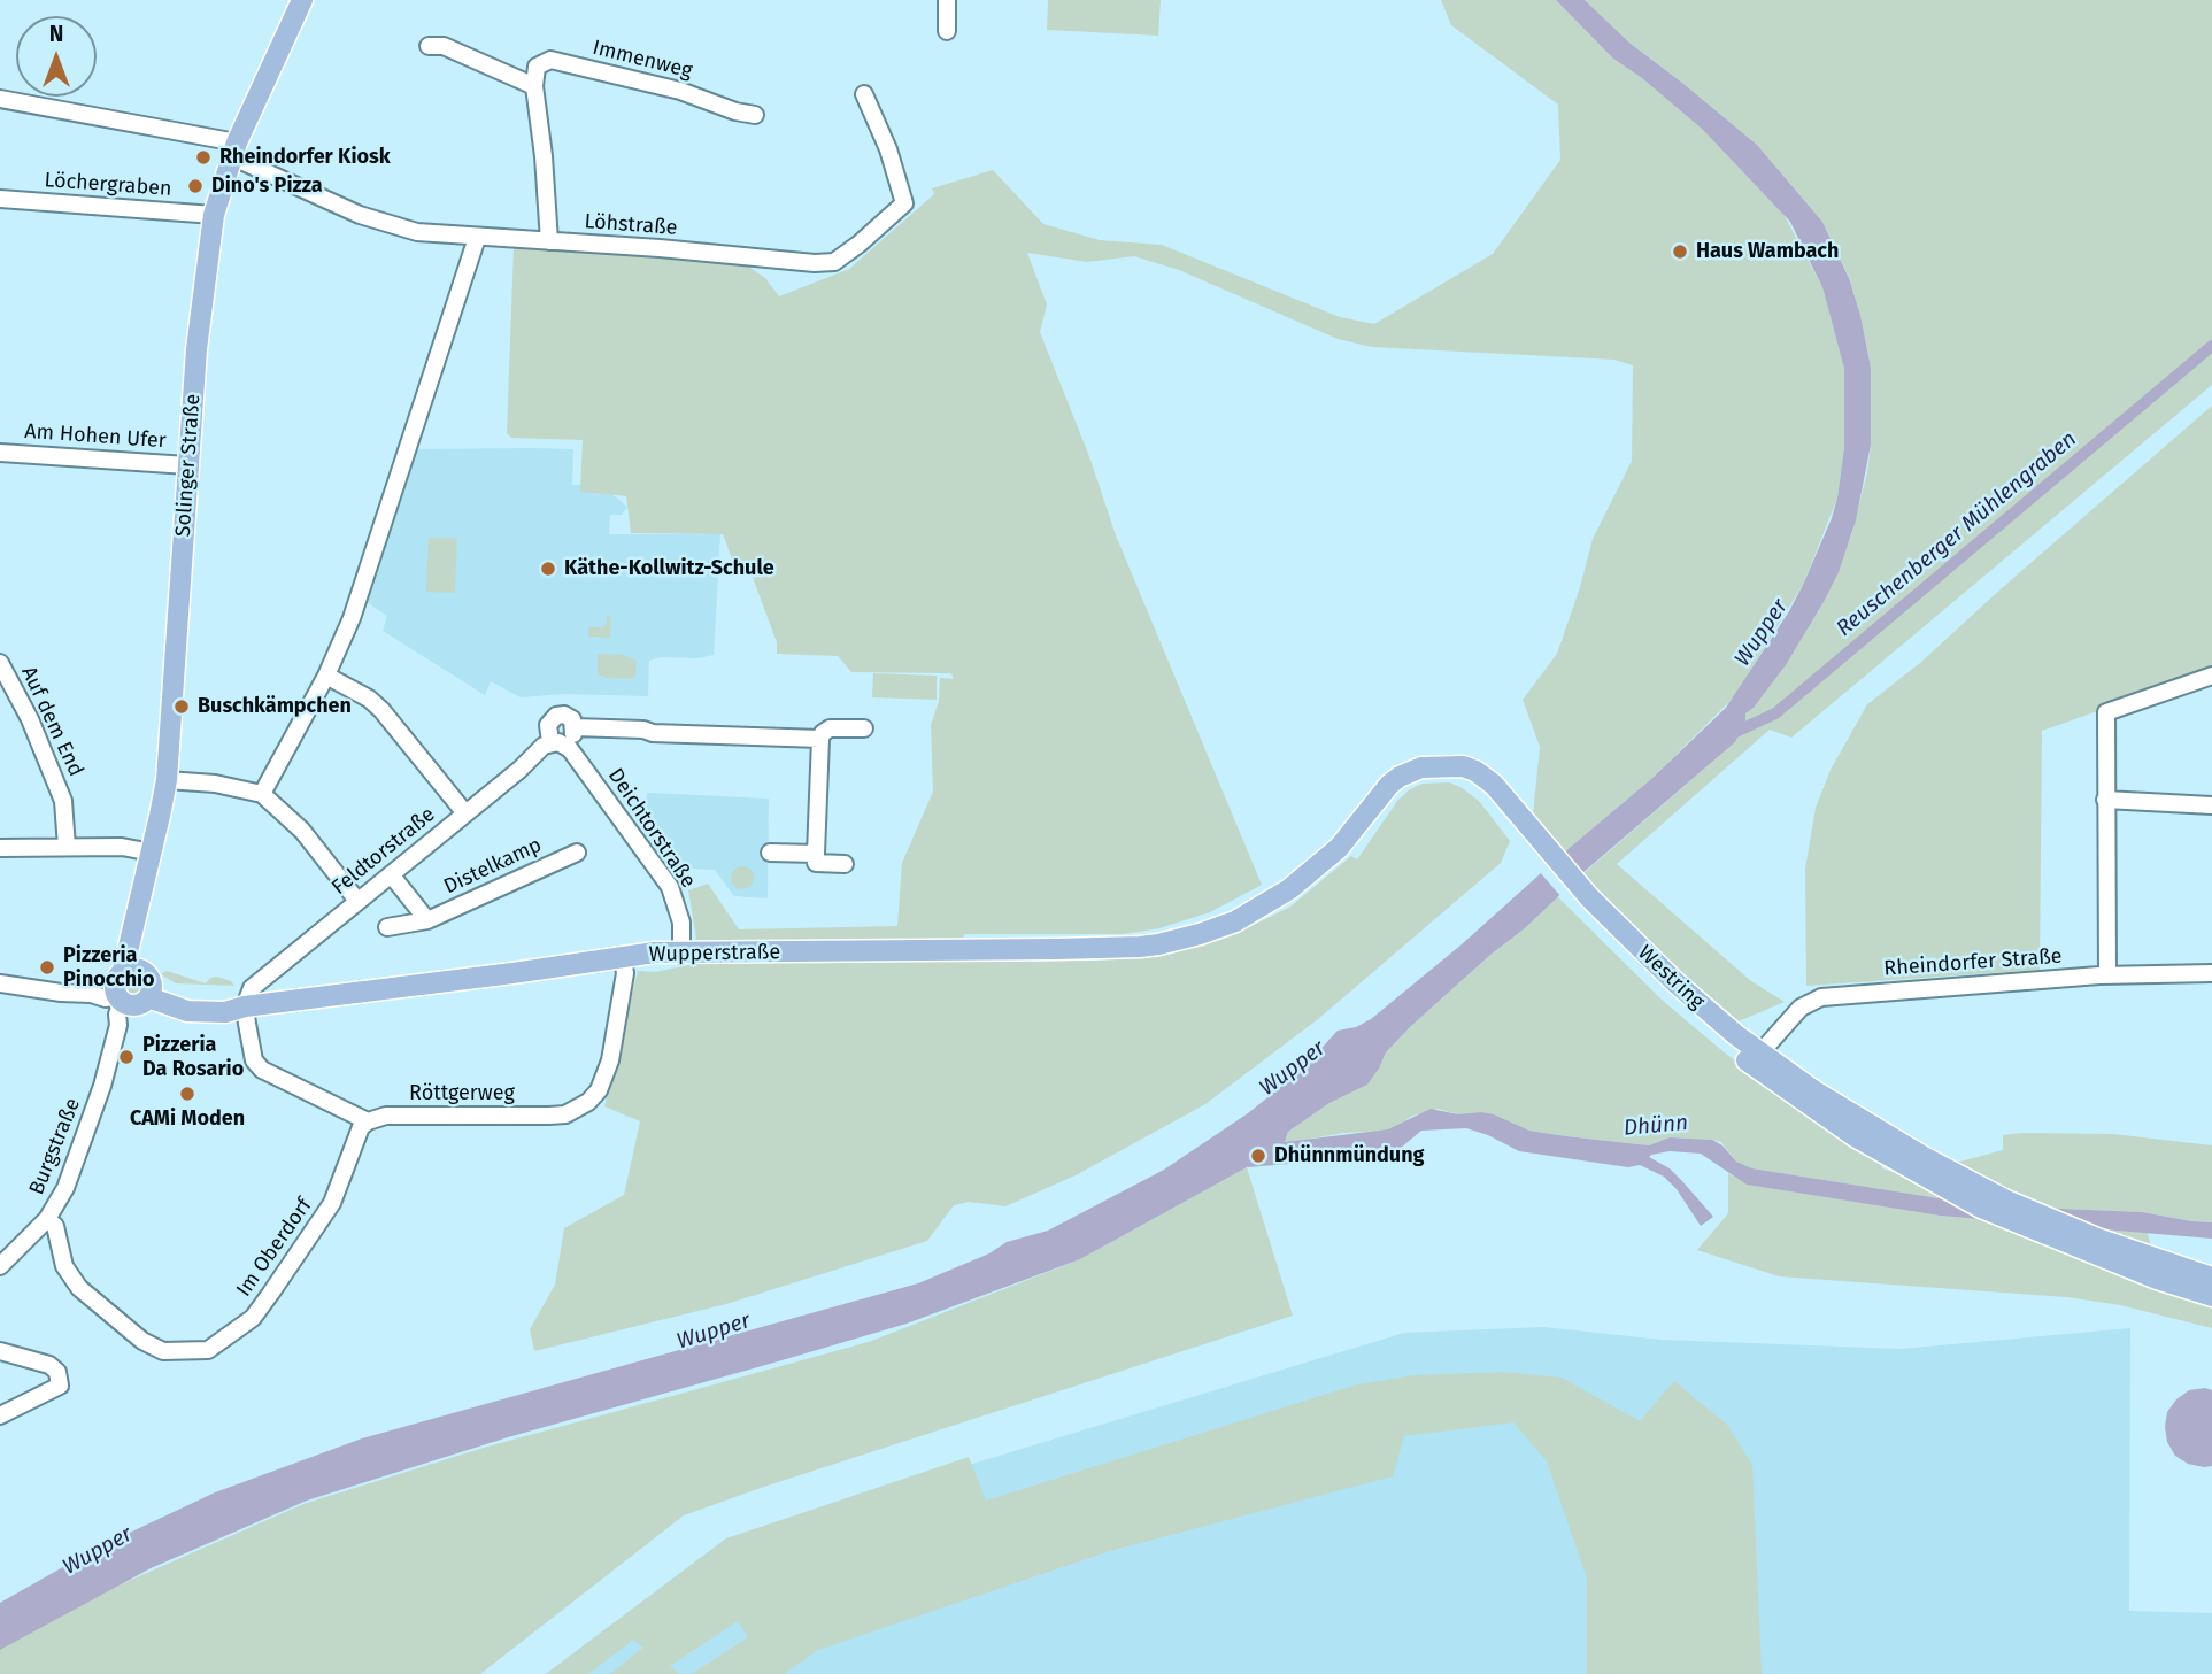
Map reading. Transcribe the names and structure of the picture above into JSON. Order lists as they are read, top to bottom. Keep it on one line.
{"streets":{"main road":["Solinger Straße","Wupperstraße","Westring"],"street":["Immenweg","Löchergraben","Löhstraße","Am Hohen Ufer","Auf dem End","Deichtorstraße","Feldtorstraße","Distelkamp","Rheindorfer Straße","Röttgerweg","Burgstraße","Im Oberdorf"]},"crossings":[["Löchergraben","Solinger Straße"],["Löhstraße","Solinger Straße"],["Am Hohen Ufer","Solinger Straße"],["Solinger Straße","Wupperstraße"],["Solinger Straße","Burgstraße"],["Deichtorstraße","Feldtorstraße"],["Deichtorstraße","Wupperstraße"],["Feldtorstraße","Wupperstraße"],["Wupperstraße","Westring"],["Wupperstraße","Röttgerweg"],["Wupperstraße","Burgstraße"],["Rheindorfer Straße","Westring"],["Röttgerweg","Im Oberdorf"],["Burgstraße","Im Oberdorf"]],"water":["Reuschenberger Mühlengraben","Wupper","Dhünn"],"places":["Rheindorfer Kiosk","Dino's Pizza","Haus Wambach","Käthe-Kollwitz-Schule","Buschkämpchen","Pizzeria Pinocchio","Pizzeria Da Rosario","CAMi Moden","Dhünnmündung"],"north":"top"}
